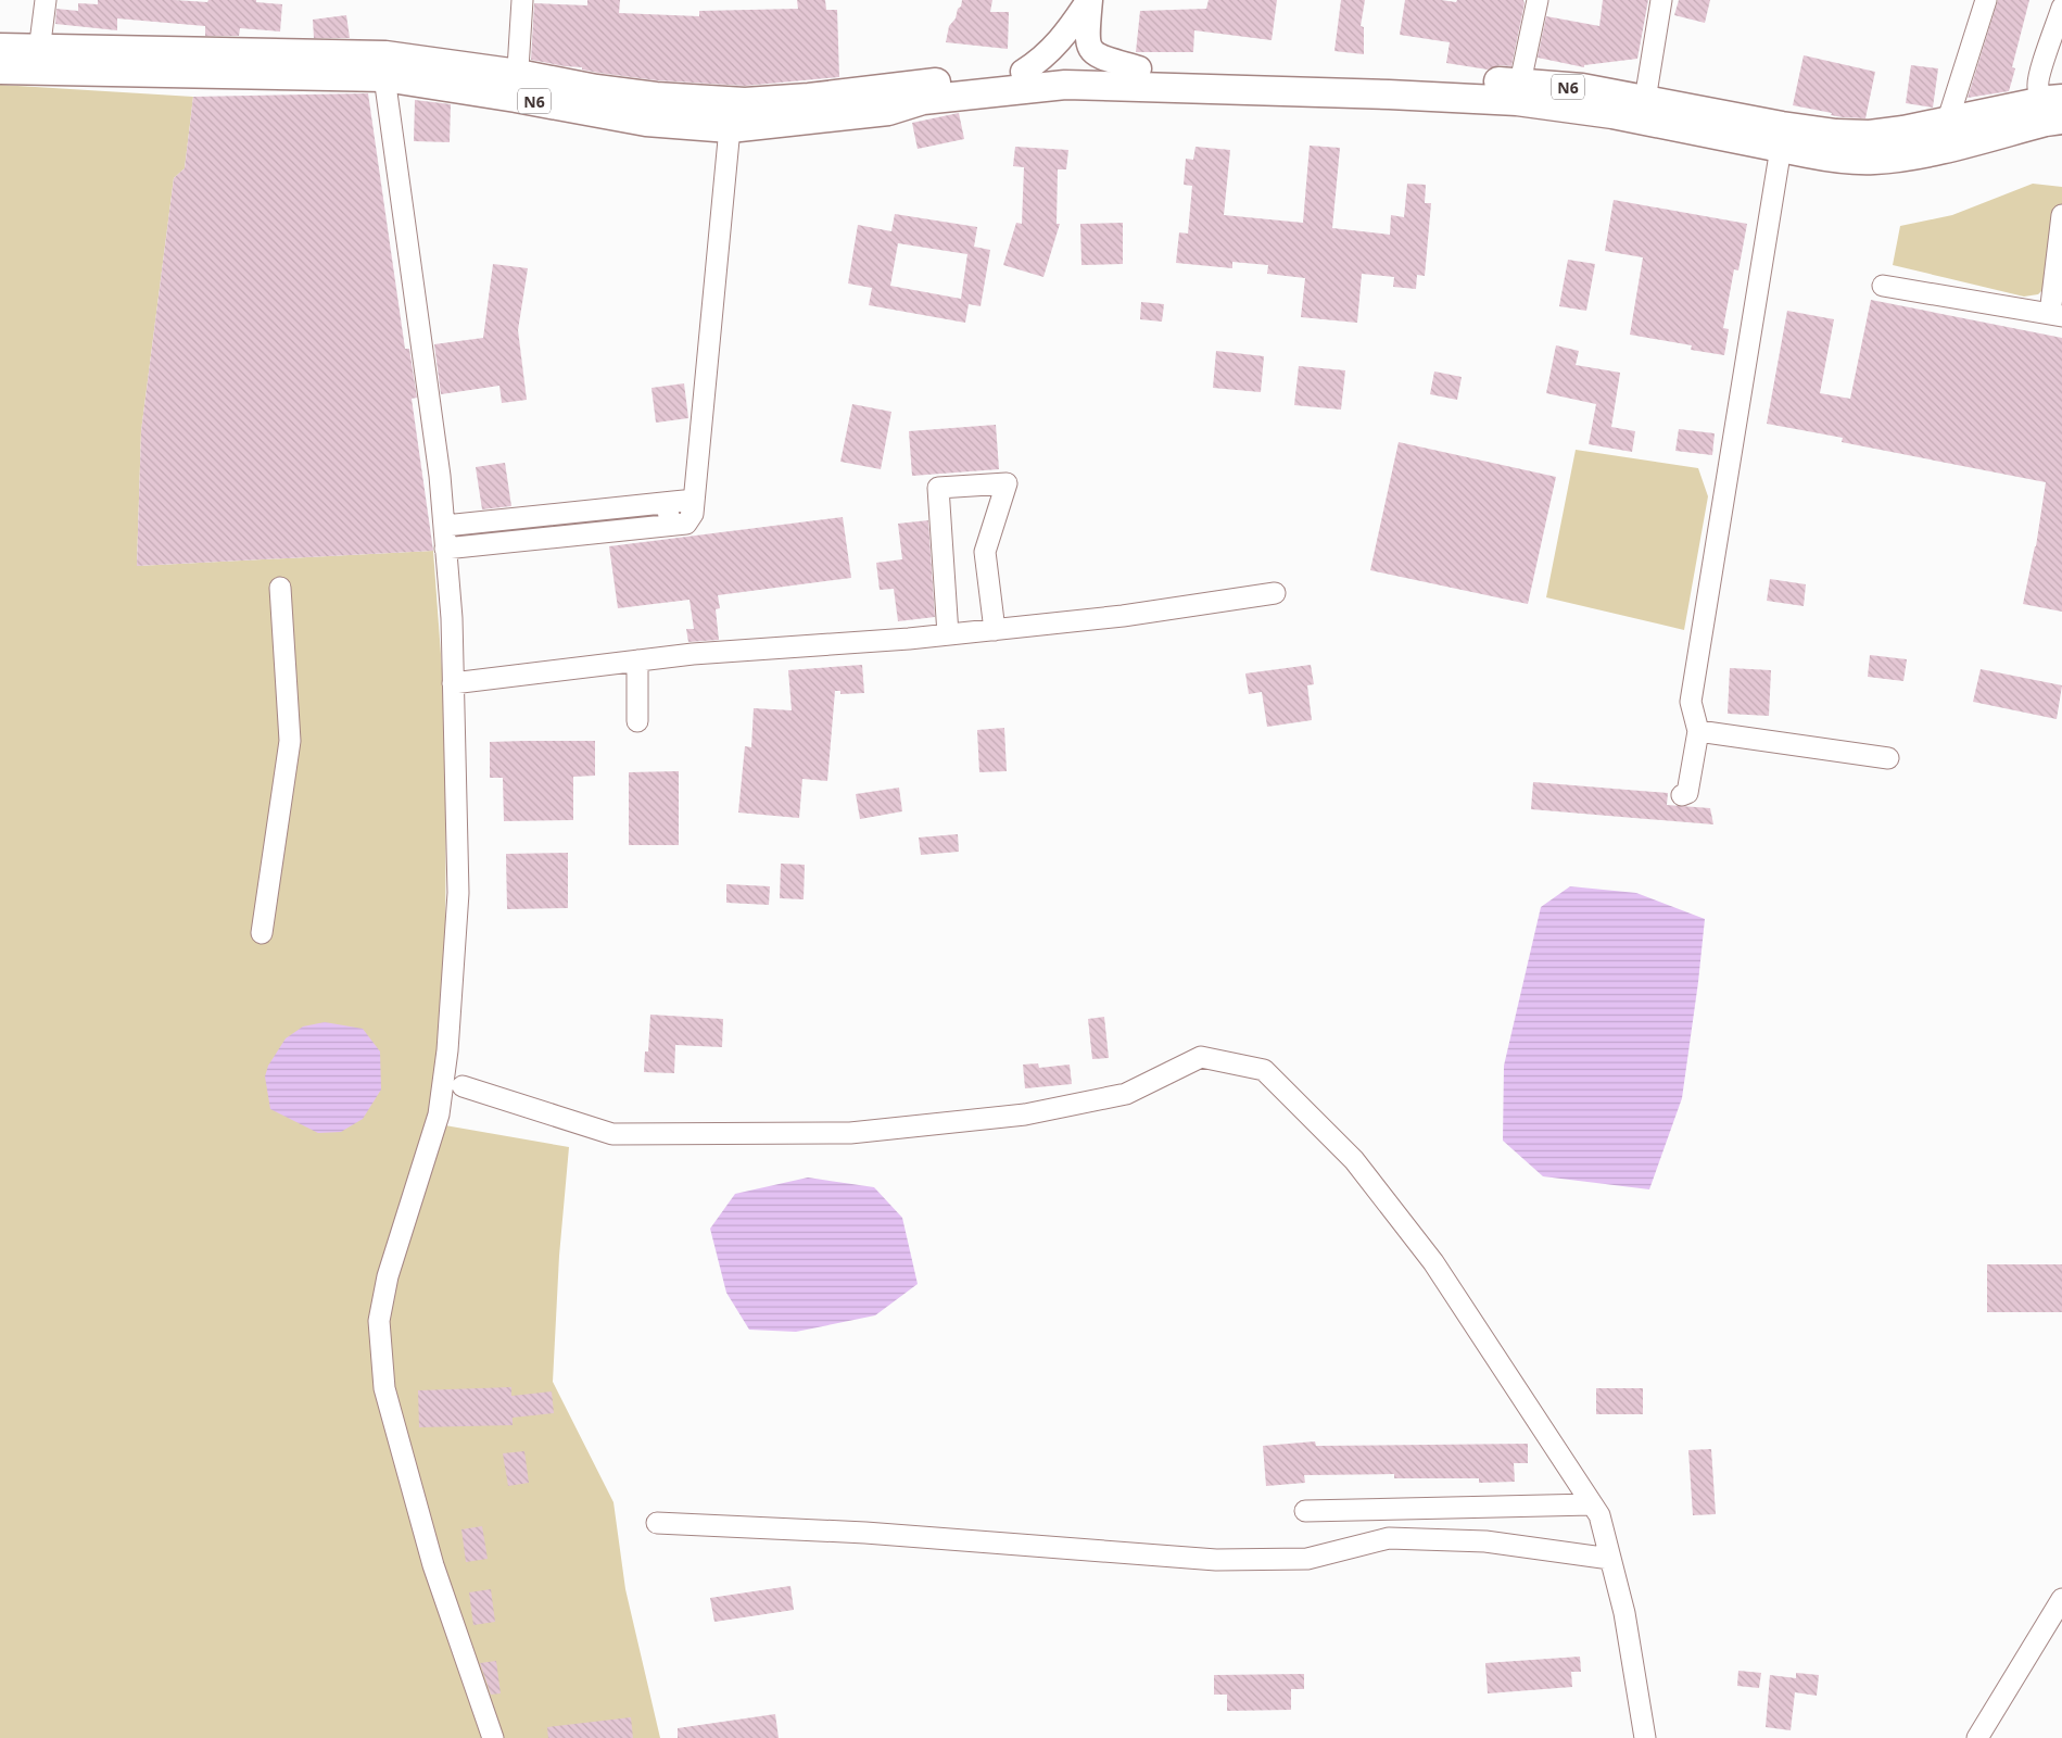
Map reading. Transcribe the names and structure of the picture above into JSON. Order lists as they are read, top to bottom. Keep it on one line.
{"streets":{"highway":["N6"]}}
